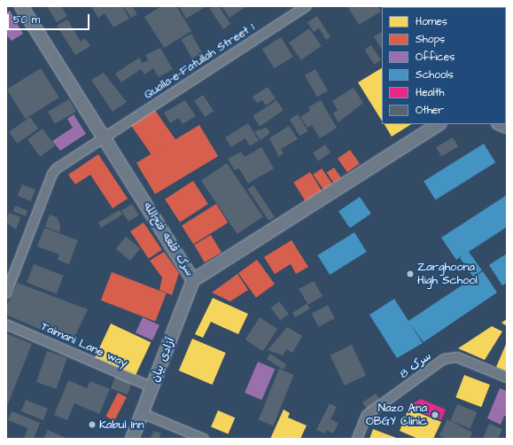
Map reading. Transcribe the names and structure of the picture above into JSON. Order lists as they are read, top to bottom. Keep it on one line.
{"streets":{"main road":["سرک قلعه فتح‌الله","آزادی بیان"],"street":["Qualla-e-Fatullah Street 1","Taimani Lane way","سرک 8"]},"crossings":[["Qualla-e-Fatullah Street 1","سرک قلعه فتح‌الله"],["سرک قلعه فتح‌الله","آزادی بیان"],["Taimani Lane way","آزادی بیان"]],"places":["Zarghoona High School","Nazo Ana OBGY Clinic","Kabul Inn"],"legend":["Homes","Shops","Offices","Schools","Health","Other"],"scale_bar":"50 m"}
